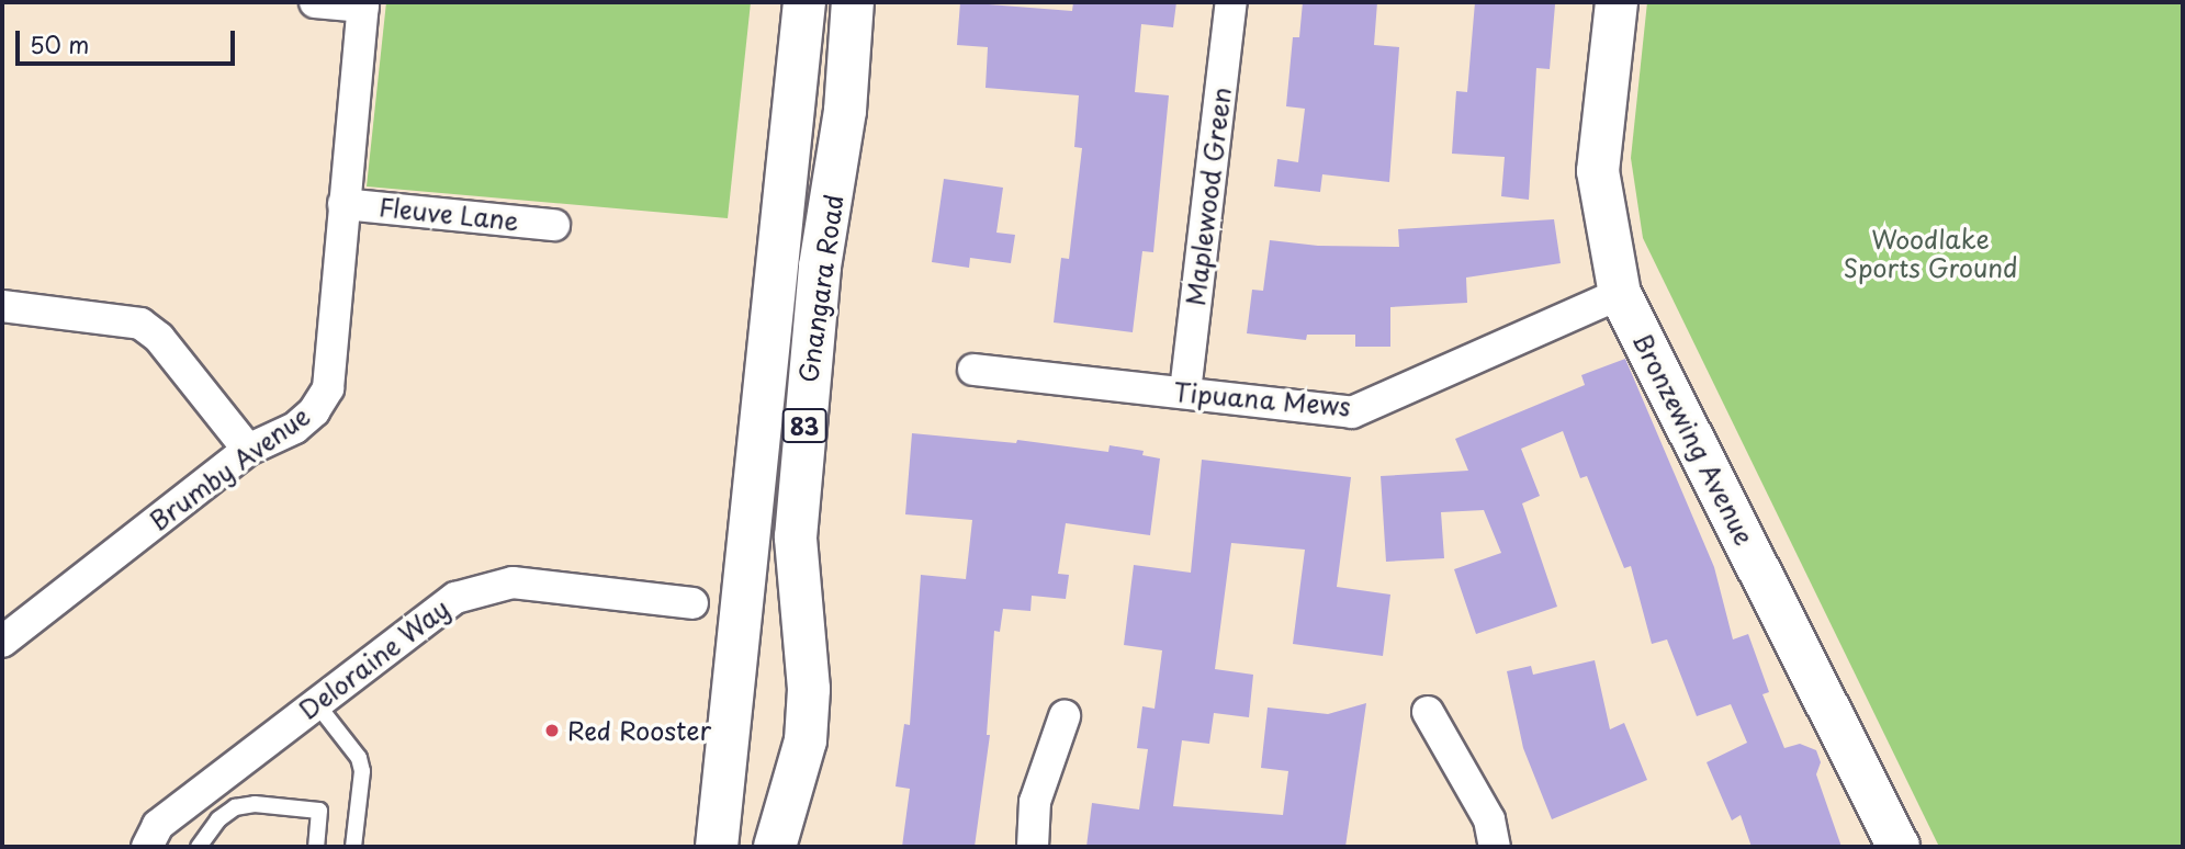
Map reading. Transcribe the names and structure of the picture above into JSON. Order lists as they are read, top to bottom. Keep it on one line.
{"streets":{"main road":["Gnangara Road","83","Bronzewing Avenue"],"street":["Maplewood Green","Fleuve Lane","Tipuana Mews","Brumby Avenue","Deloraine Way"]},"crossings":[["Maplewood Green","Tipuana Mews"],["Fleuve Lane","Brumby Avenue"],["Tipuana Mews","Bronzewing Avenue"]],"parks":["Woodlake Sports Ground"],"places":["Red Rooster"],"scale_bar":"50 m"}
